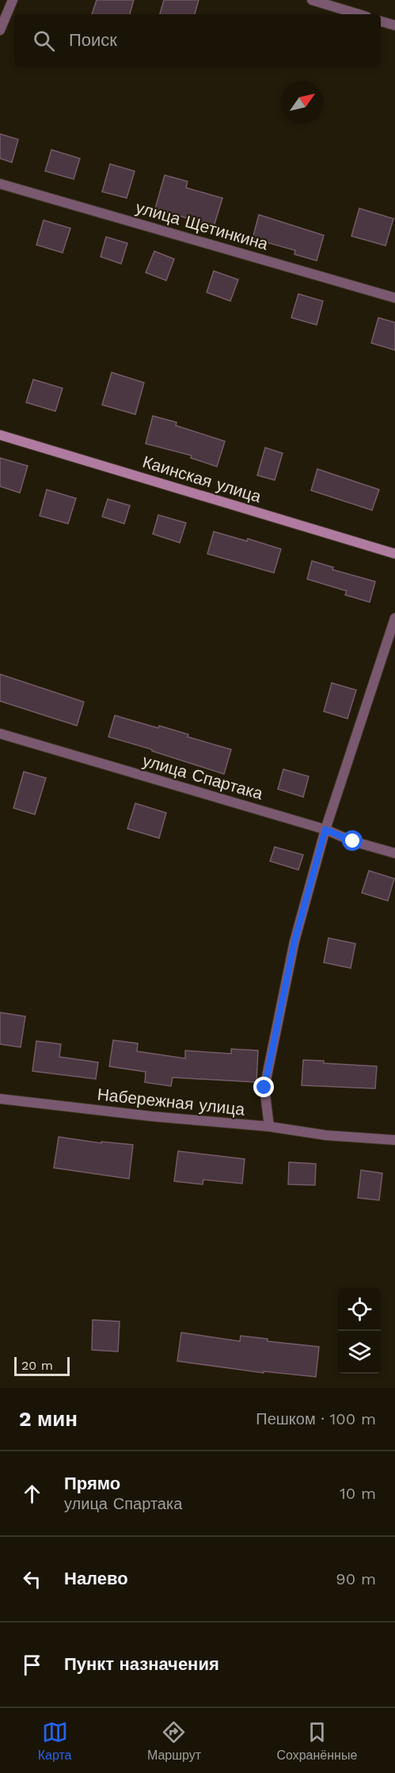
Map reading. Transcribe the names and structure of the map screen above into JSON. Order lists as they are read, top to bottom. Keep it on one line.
{"streets":{"main road":["Каинская улица"],"street":["улица Щетинкина","улица Спартака","Набережная улица"]},"scale_bar":"20 m","north":"top right","page":{"search":"Поиск","scale":"20 m","heading":["2 мин","Пешком · 100 m"],"list":[["Прямо","улица Спартака","10 m"],["Налево","90 m"],"Пункт назначения"],"nav":["Карта","Маршрут","Сохранённые"]}}
